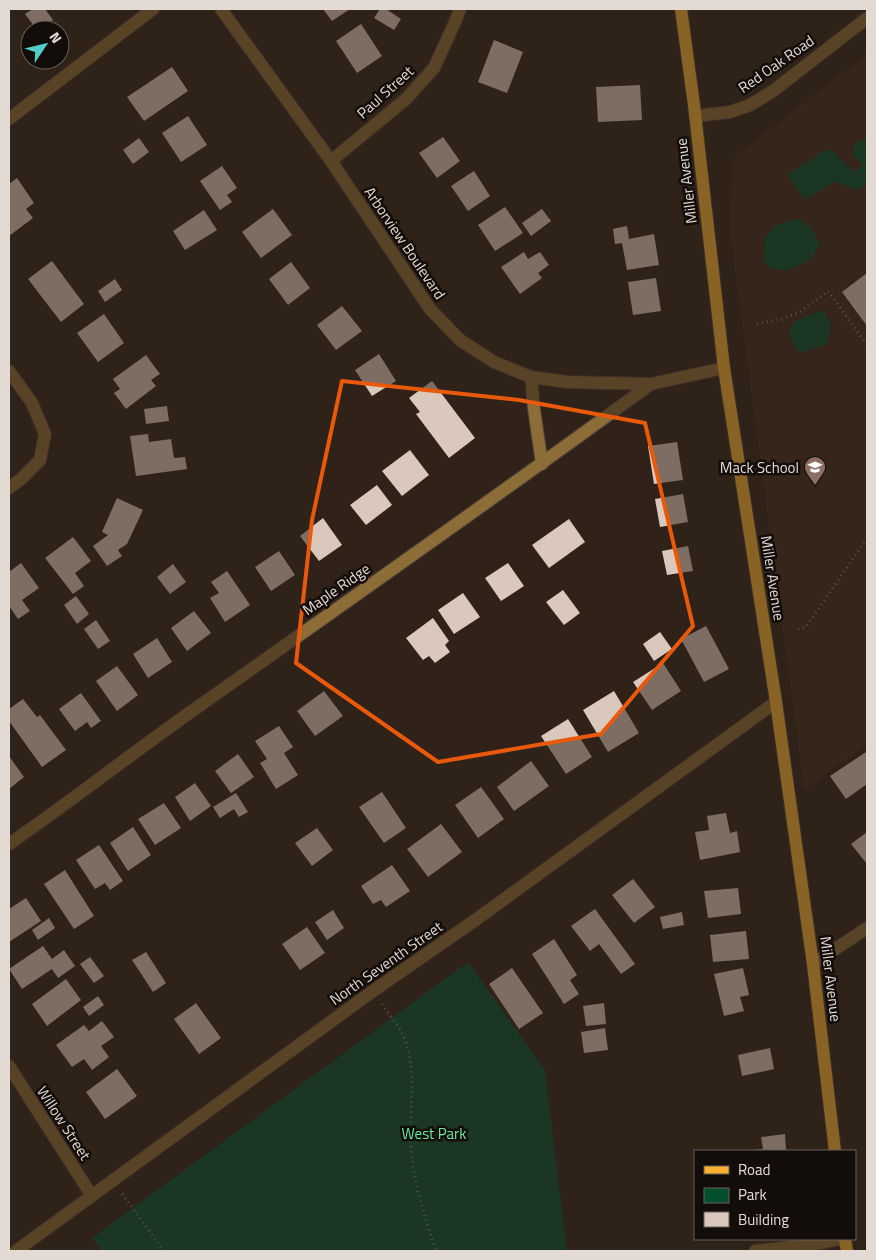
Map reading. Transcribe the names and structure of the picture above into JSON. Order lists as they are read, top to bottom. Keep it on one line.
{"streets":{"main road":["Miller Avenue"],"street":["Red Oak Road","Paul Street","Arborview Boulevard","Maple Ridge","North Seventh Street","Willow Street"]},"crossings":[["Red Oak Road","Miller Avenue"],["Paul Street","Arborview Boulevard"],["Miller Avenue","Arborview Boulevard"],["Miller Avenue","North Seventh Street"],["Arborview Boulevard","Maple Ridge"],["North Seventh Street","Willow Street"]],"parks":["West Park"],"places":{"school or university":["Mack School"]},"legend":["Road","Park","Building"],"north":"top right"}
